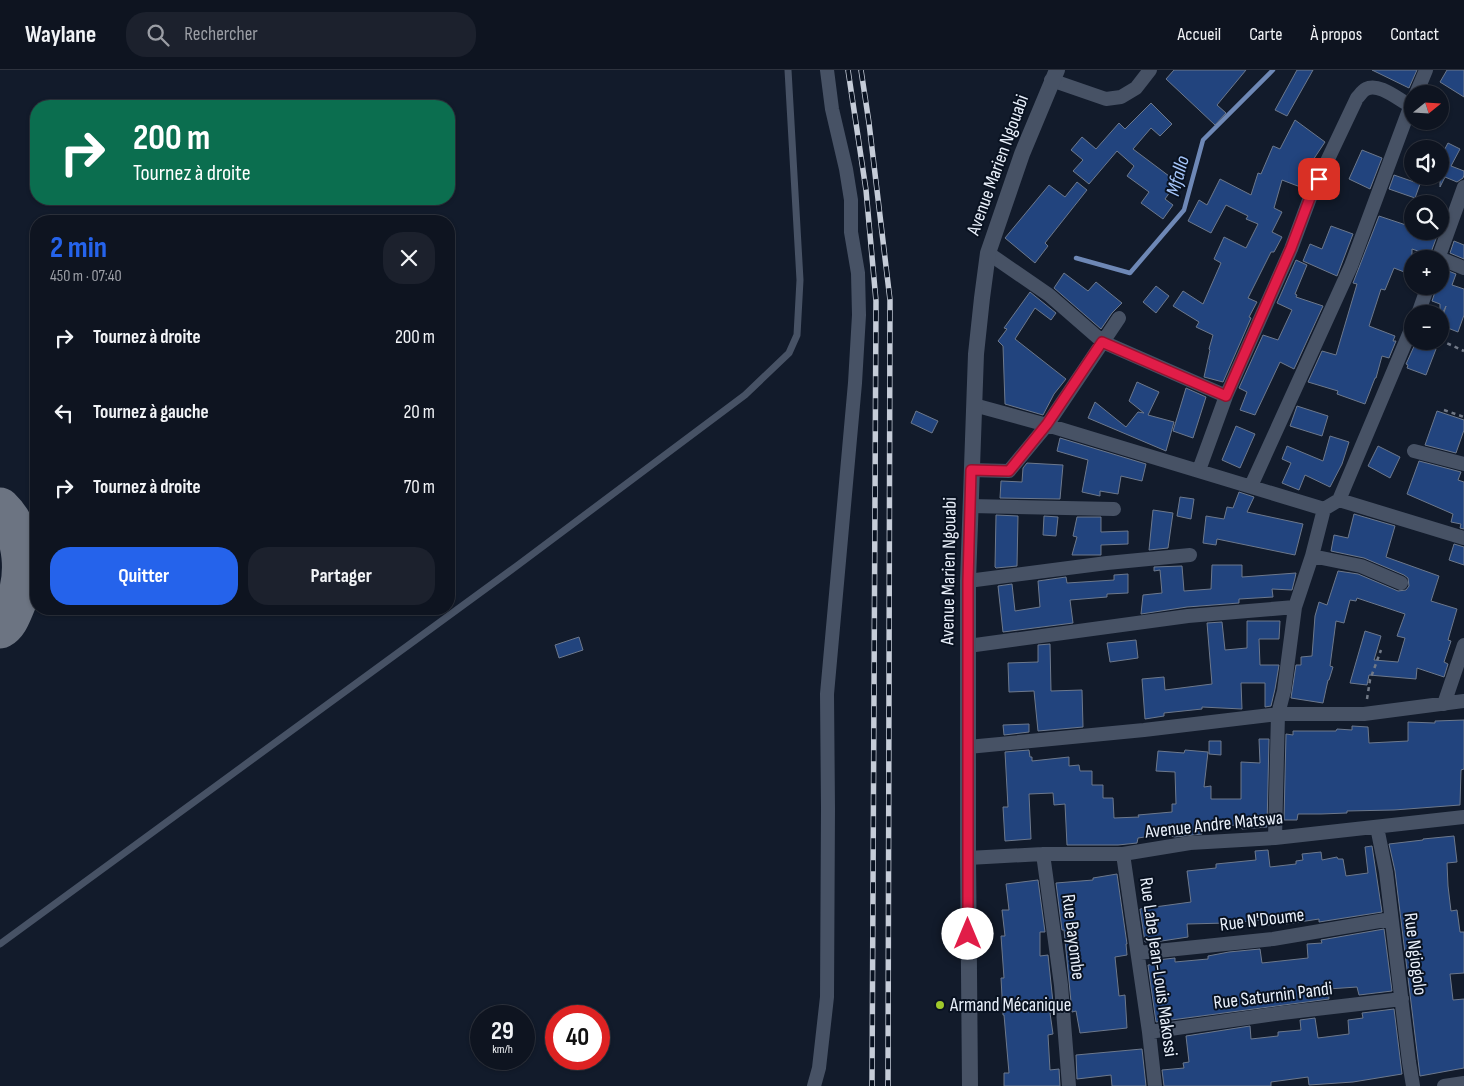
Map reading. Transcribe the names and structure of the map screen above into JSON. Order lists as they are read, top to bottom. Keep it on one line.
{"streets":{"street":["Avenue Marien Ngouabi","Avenue Andre Matswa","Rue N'Doume","Rue Bayombe","Rue Ngiogolo","Rue Labe Jean-Louis Makossi","Rue Saturnin Pandi"]},"crossings":[["Avenue Marien Ngouabi","Avenue Andre Matswa"],["Avenue Andre Matswa","Rue Bayombe"],["Avenue Andre Matswa","Rue Ngiogolo"],["Avenue Andre Matswa","Rue Labe Jean-Louis Makossi"],["Rue N'Doume","Rue Ngiogolo"],["Rue N'Doume","Rue Labe Jean-Louis Makossi"],["Rue Ngiogolo","Rue Saturnin Pandi"],["Rue Labe Jean-Louis Makossi","Rue Saturnin Pandi"]],"water":["Mfallo"],"places":["Armand Mécanique"],"north":"right","page":{"header":"Waylane","search":"Rechercher","nav":["Accueil","Carte","À propos","Contact"],"map_buttons":["+","−"],"turn":["200 m","Tournez à droite"],"heading":["2 min","450 m · 07:40"],"list":[{"name":"Tournez à droite","value":"200 m"},{"name":"Tournez à gauche","value":"20 m"},{"name":"Tournez à droite","value":"70 m"}],"buttons":["Quitter","Partager"],"speed":"29 km/h","limit":"40"}}
